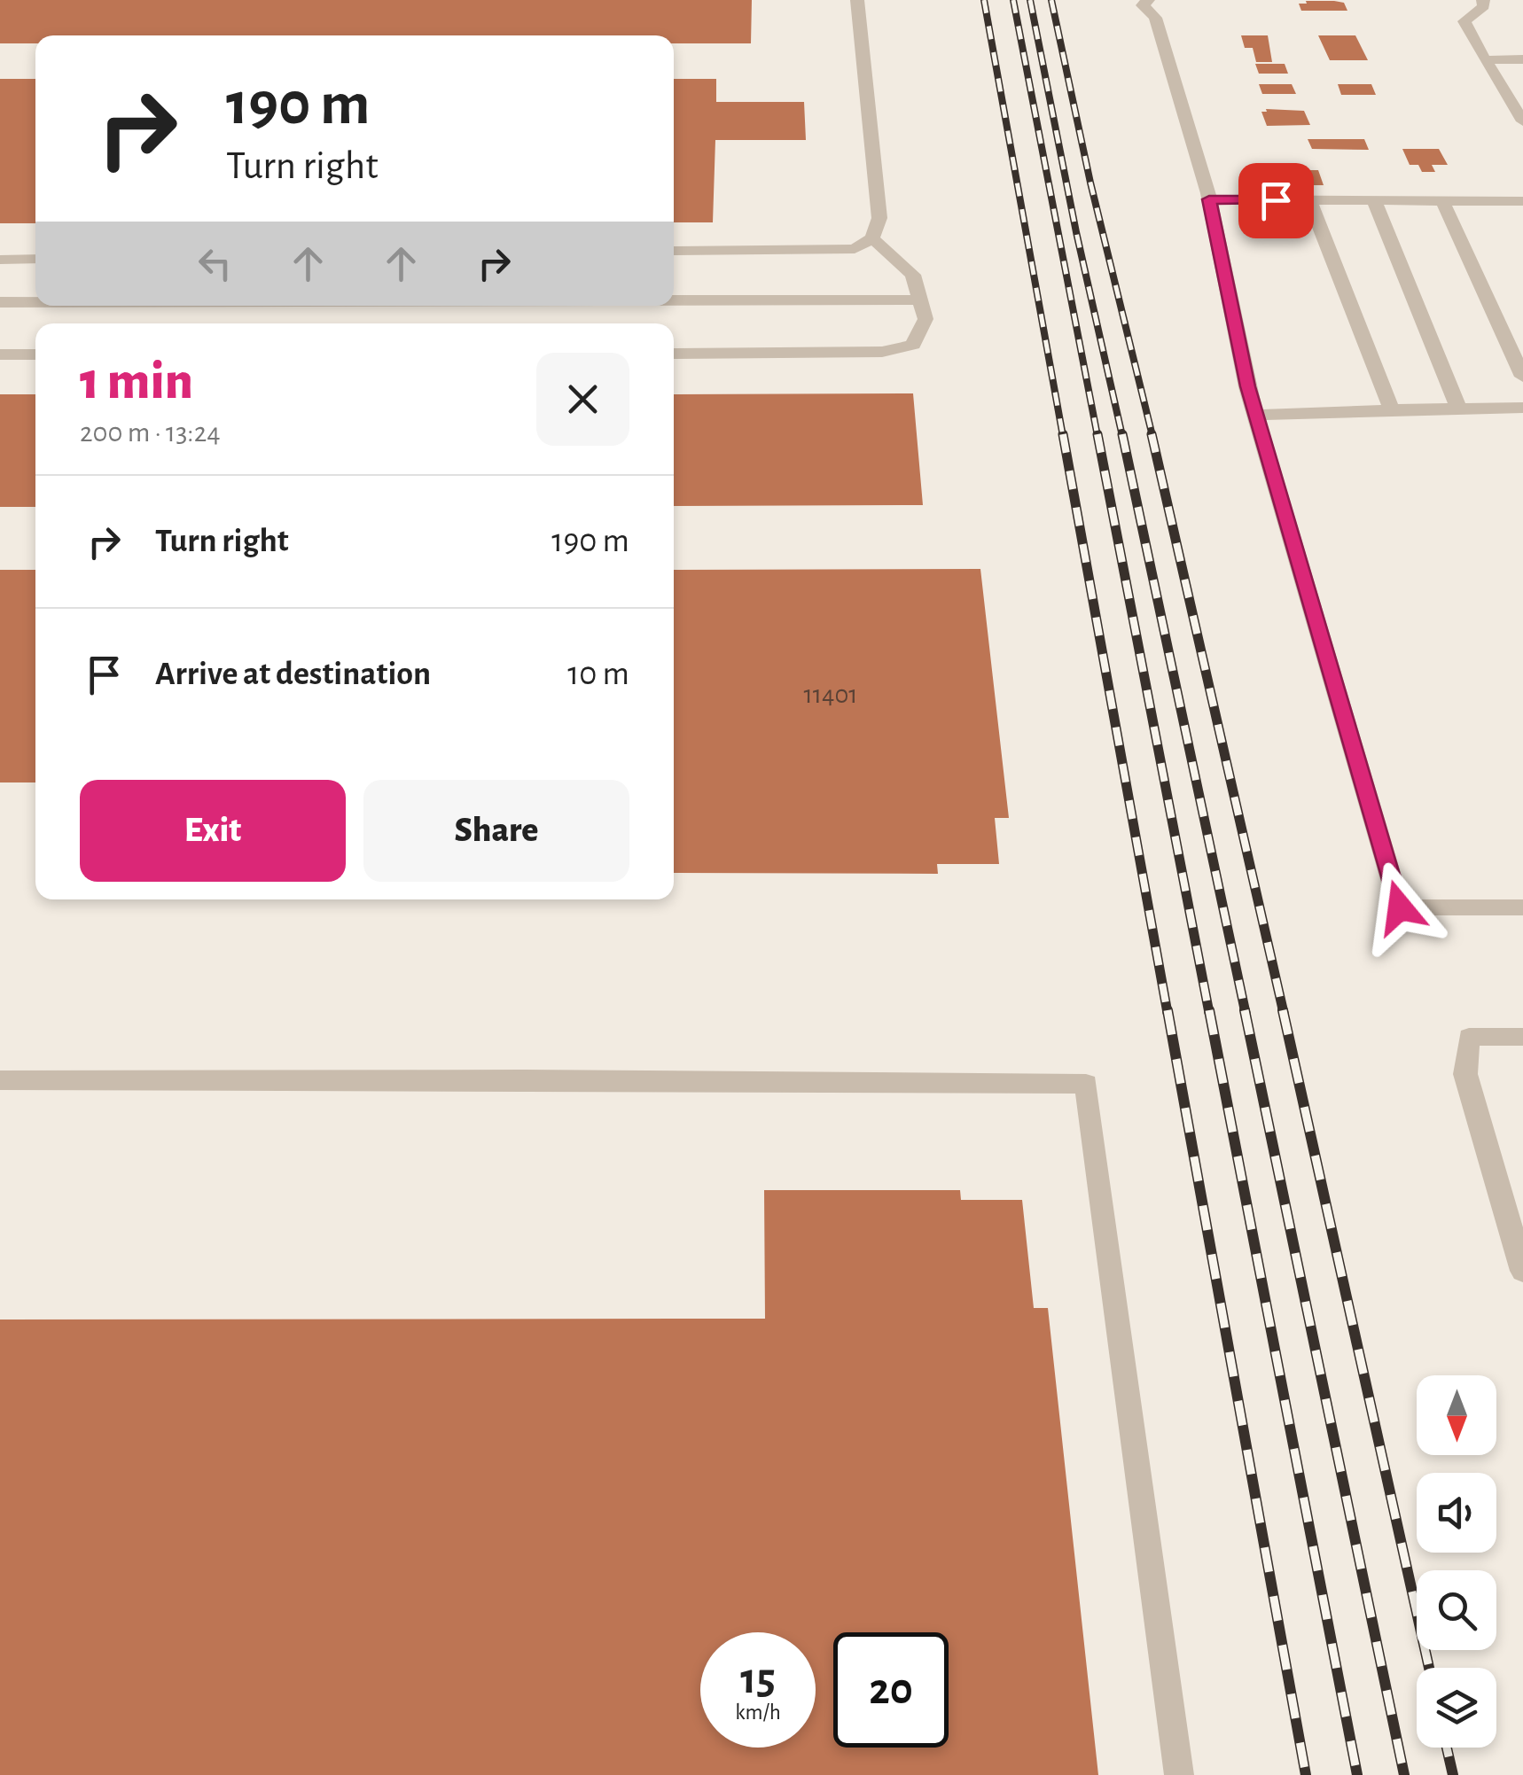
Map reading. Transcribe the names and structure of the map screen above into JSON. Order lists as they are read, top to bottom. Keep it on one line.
{"house_numbers":["11401"],"north":"bottom","page":{"turn":["190 m","Turn right"],"heading":["1 min","200 m · 13:24"],"list":[{"name":"Turn right","value":"190 m"},{"name":"Arrive at destination","value":"10 m"}],"buttons":["Exit","Share"],"speed":"15 km/h","limit":"20"}}
